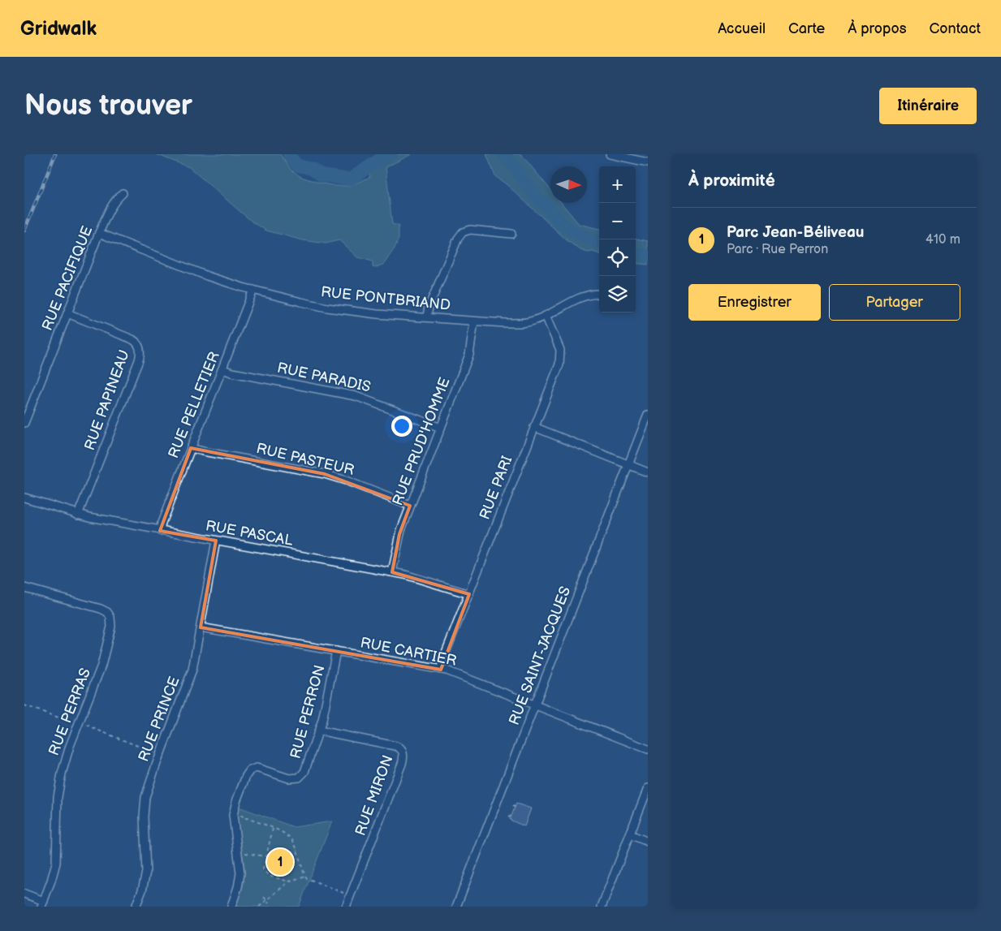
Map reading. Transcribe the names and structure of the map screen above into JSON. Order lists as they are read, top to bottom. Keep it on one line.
{"streets":{"street":["RUE PACIFIQUE","RUE PONTBRIAND","RUE PARADIS","RUE PAPINEAU","RUE PELLETIER","RUE PRUD'HOMME","RUE PASTEUR","RUE PARI","RUE PASCAL","RUE CARTIER","RUE SAINT-JACQUES","RUE PERRAS","RUE PERRON","RUE PRINCE","RUE MIRON"]},"crossings":[["RUE PACIFIQUE","RUE PONTBRIAND"],["RUE PACIFIQUE","RUE PAPINEAU"],["RUE PONTBRIAND","RUE PELLETIER"],["RUE PONTBRIAND","RUE PRUD'HOMME"],["RUE PONTBRIAND","RUE PARI"],["RUE PARADIS","RUE PELLETIER"],["RUE PARADIS","RUE PRUD'HOMME"],["RUE PAPINEAU","RUE PASCAL"],["RUE PELLETIER","RUE PASTEUR"],["RUE PELLETIER","RUE PASCAL"],["RUE PRUD'HOMME","RUE PASTEUR"],["RUE PRUD'HOMME","RUE PASCAL"],["RUE PARI","RUE PASCAL"],["RUE PARI","RUE CARTIER"],["RUE PASCAL","RUE PRINCE"],["RUE CARTIER","RUE SAINT-JACQUES"],["RUE CARTIER","RUE PERRON"],["RUE CARTIER","RUE PRINCE"],["RUE PERRON","RUE MIRON"]],"north":"right","page":{"header":"Gridwalk","nav":["Accueil","Carte","À propos","Contact"],"buttons":["Itinéraire",["Enregistrer","Partager"]],"title":"Nous trouver","heading":"À proximité","map_buttons":["+","−"],"list":[{"mark":"1","name":"Parc Jean-Béliveau","note":"Parc · Rue Perron","value":"410 m"}],"pins":"1"}}
